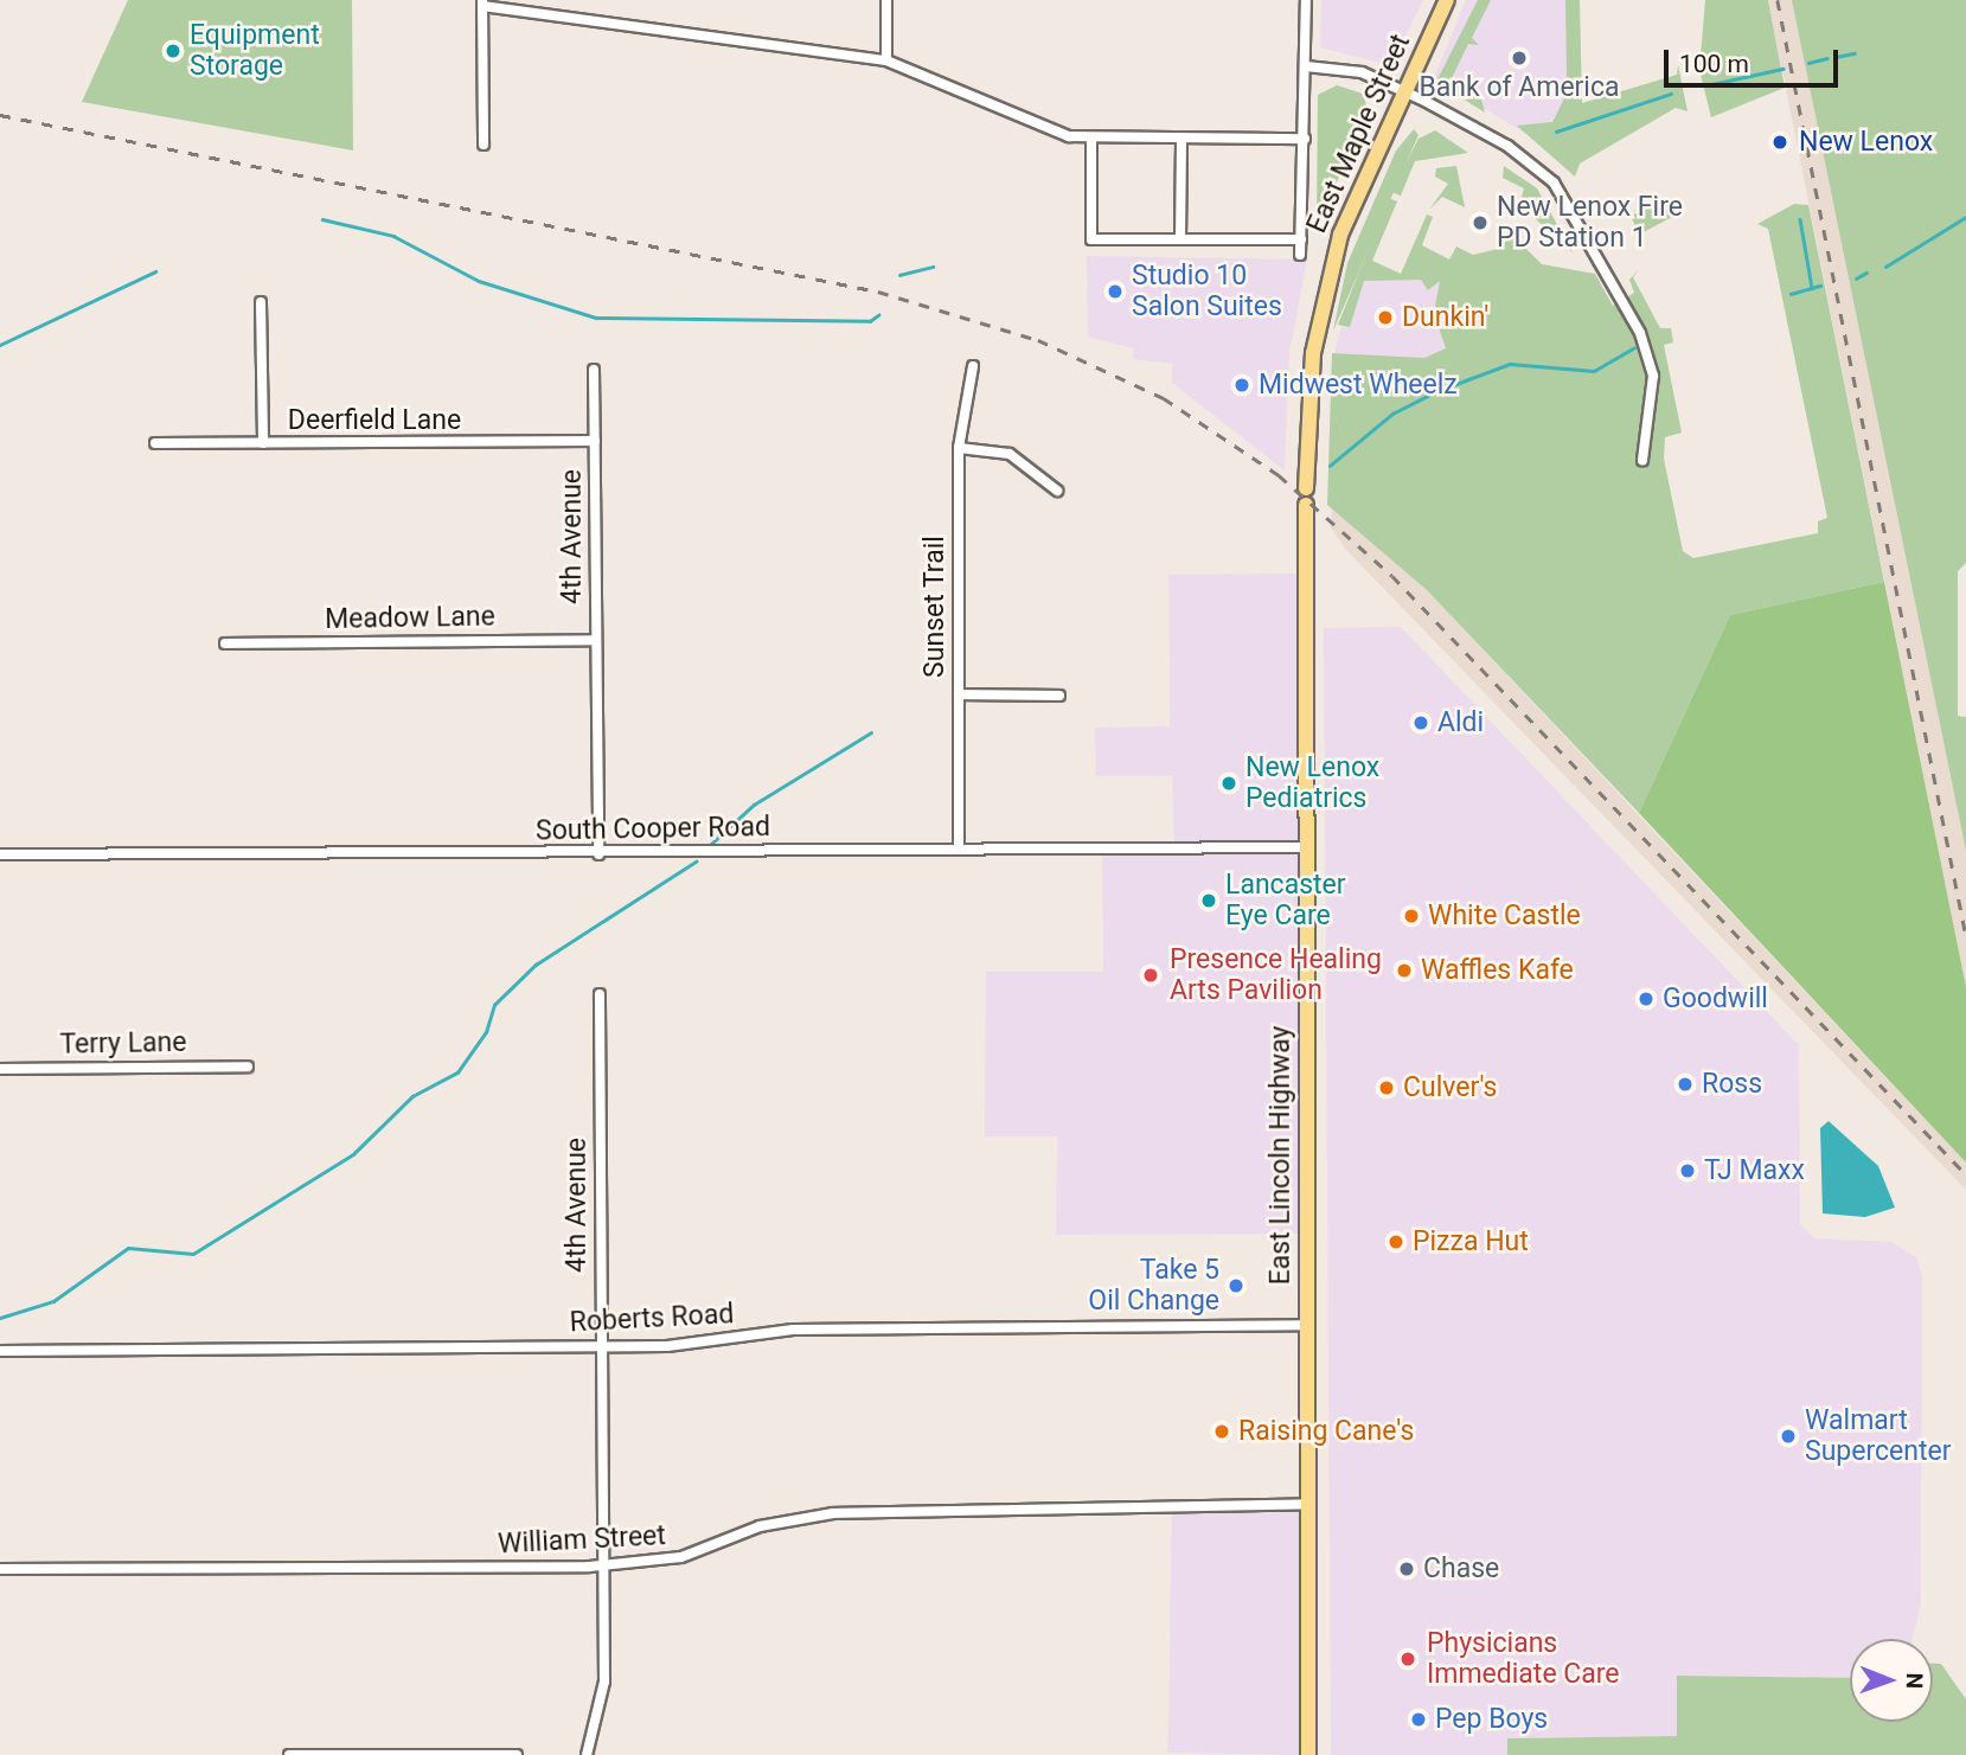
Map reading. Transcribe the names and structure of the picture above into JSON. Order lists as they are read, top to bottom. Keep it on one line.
{"streets":{"main road":["East Maple Street","East Lincoln Highway"],"street":["Deerfield Lane","4th Avenue","Sunset Trail","Meadow Lane","South Cooper Road","Terry Lane","Roberts Road","William Street"]},"crossings":[["Deerfield Lane","4th Avenue"],["4th Avenue","Meadow Lane"],["4th Avenue","South Cooper Road"],["4th Avenue","Roberts Road"],["4th Avenue","William Street"],["Sunset Trail","South Cooper Road"],["South Cooper Road","East Lincoln Highway"],["East Lincoln Highway","Roberts Road"],["East Lincoln Highway","William Street"]],"places":["Equipment Storage","Bank of America","New Lenox","New Lenox Fire PD Station 1","Studio 10 Salon Suites","Dunkin'","Midwest Wheelz","Aldi","New Lenox Pediatrics","Lancaster Eye Care","White Castle","Waffles Kafe","Presence Healing Arts Pavilion","Goodwill","Ross","Culver's","TJ Maxx","Pizza Hut","Take 5 Oil Change","Raising Cane's","Walmart Supercenter","Chase","Physicians Immediate Care","Pep Boys"],"scale_bar":"100 m","north":"right"}
